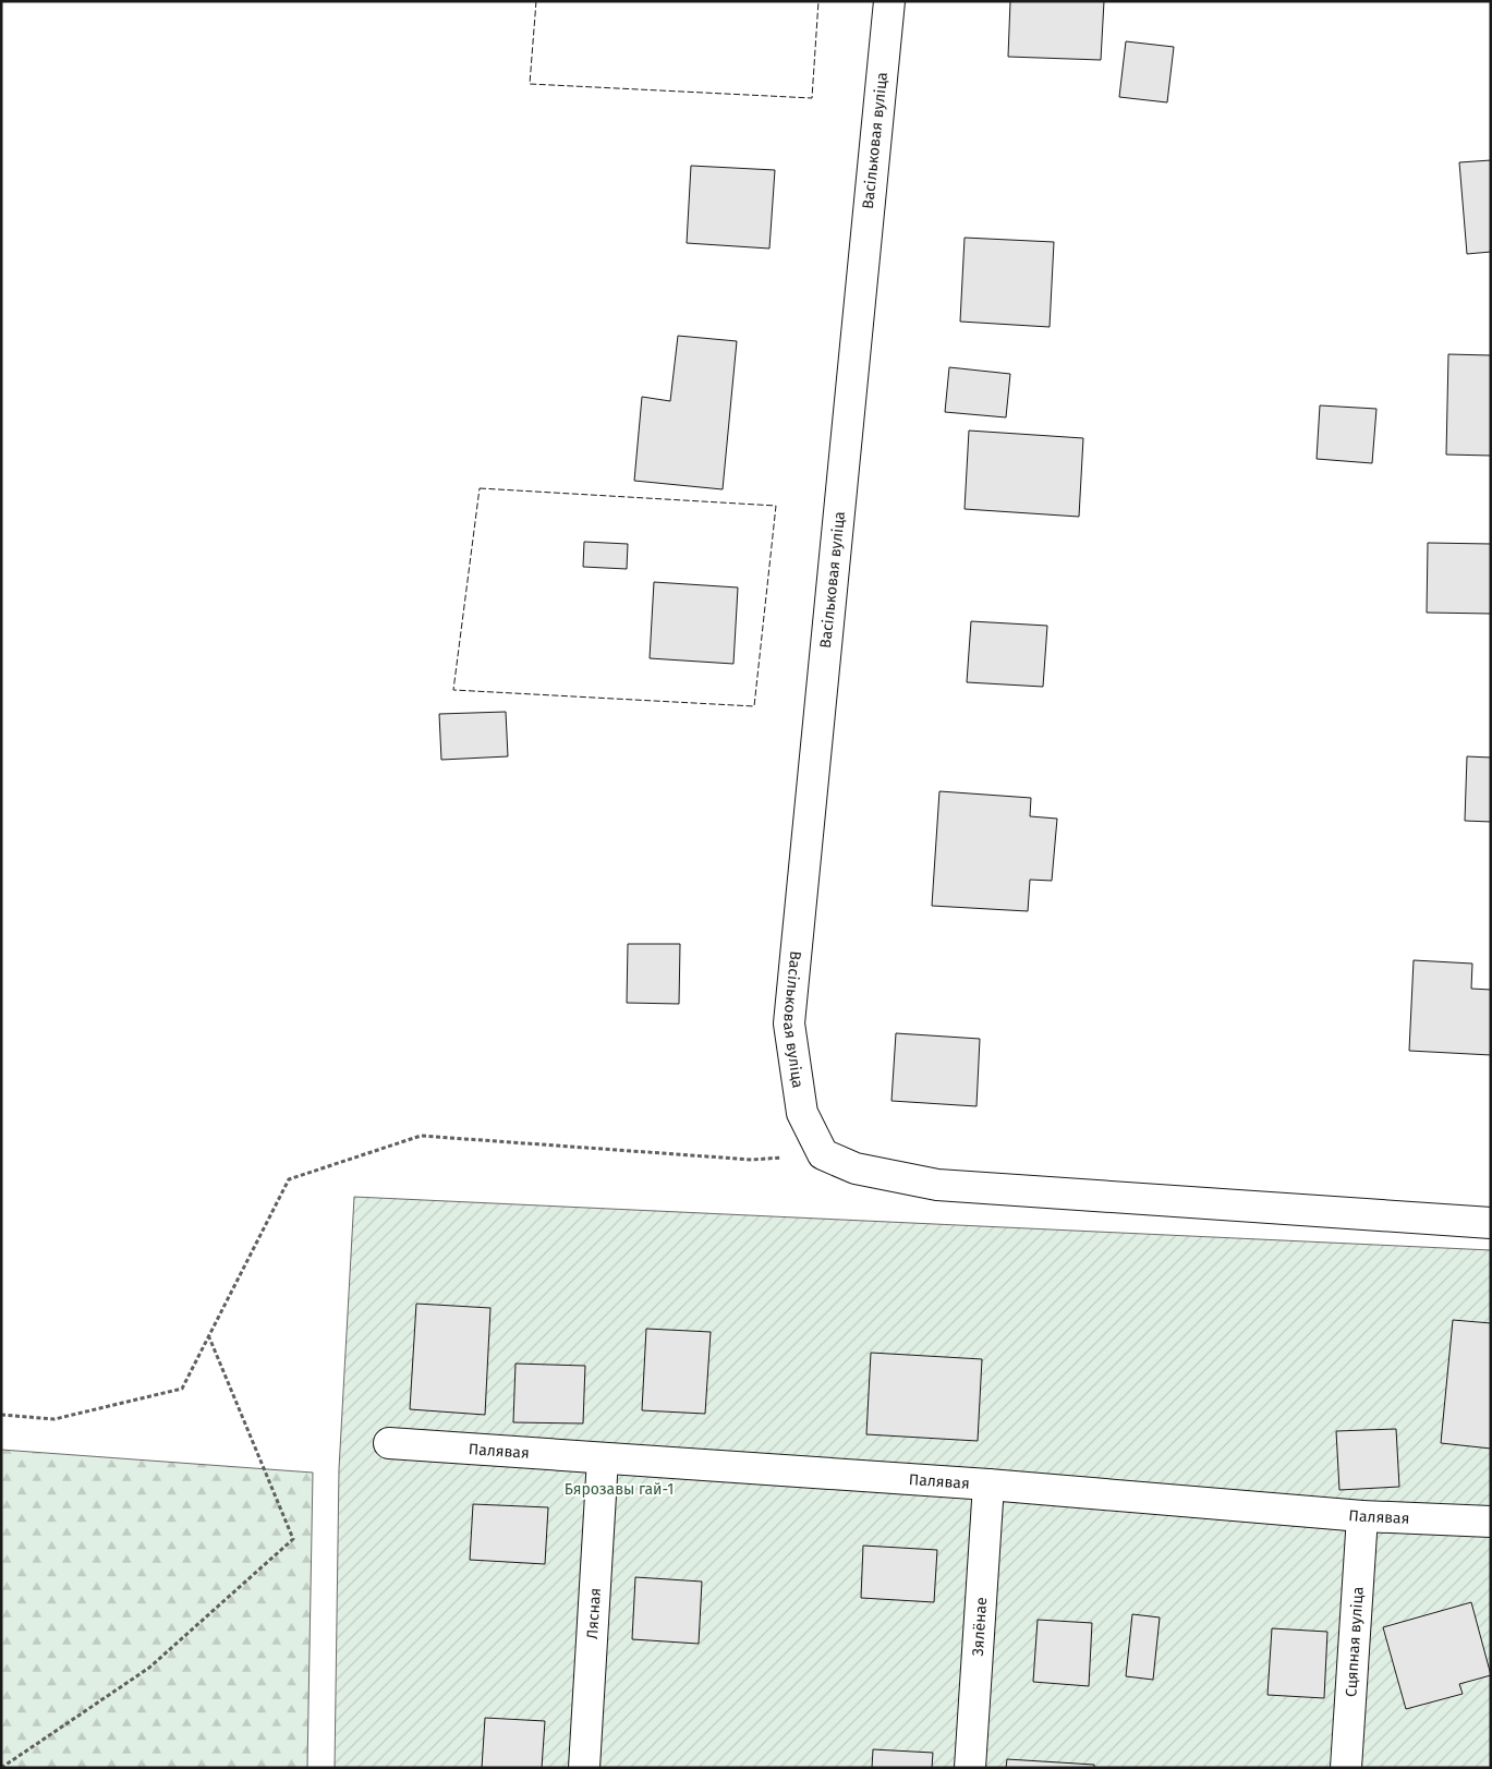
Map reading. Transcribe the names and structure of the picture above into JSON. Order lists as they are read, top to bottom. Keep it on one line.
{"streets":{"street":["Васільковая вуліца","Палявая","Лясная","Зялёнае","Сцяпная вуліца"]},"crossings":[["Палявая","Лясная"],["Палявая","Зялёнае"],["Палявая","Сцяпная вуліца"]],"parks":["Бярозавы гай-1"]}
